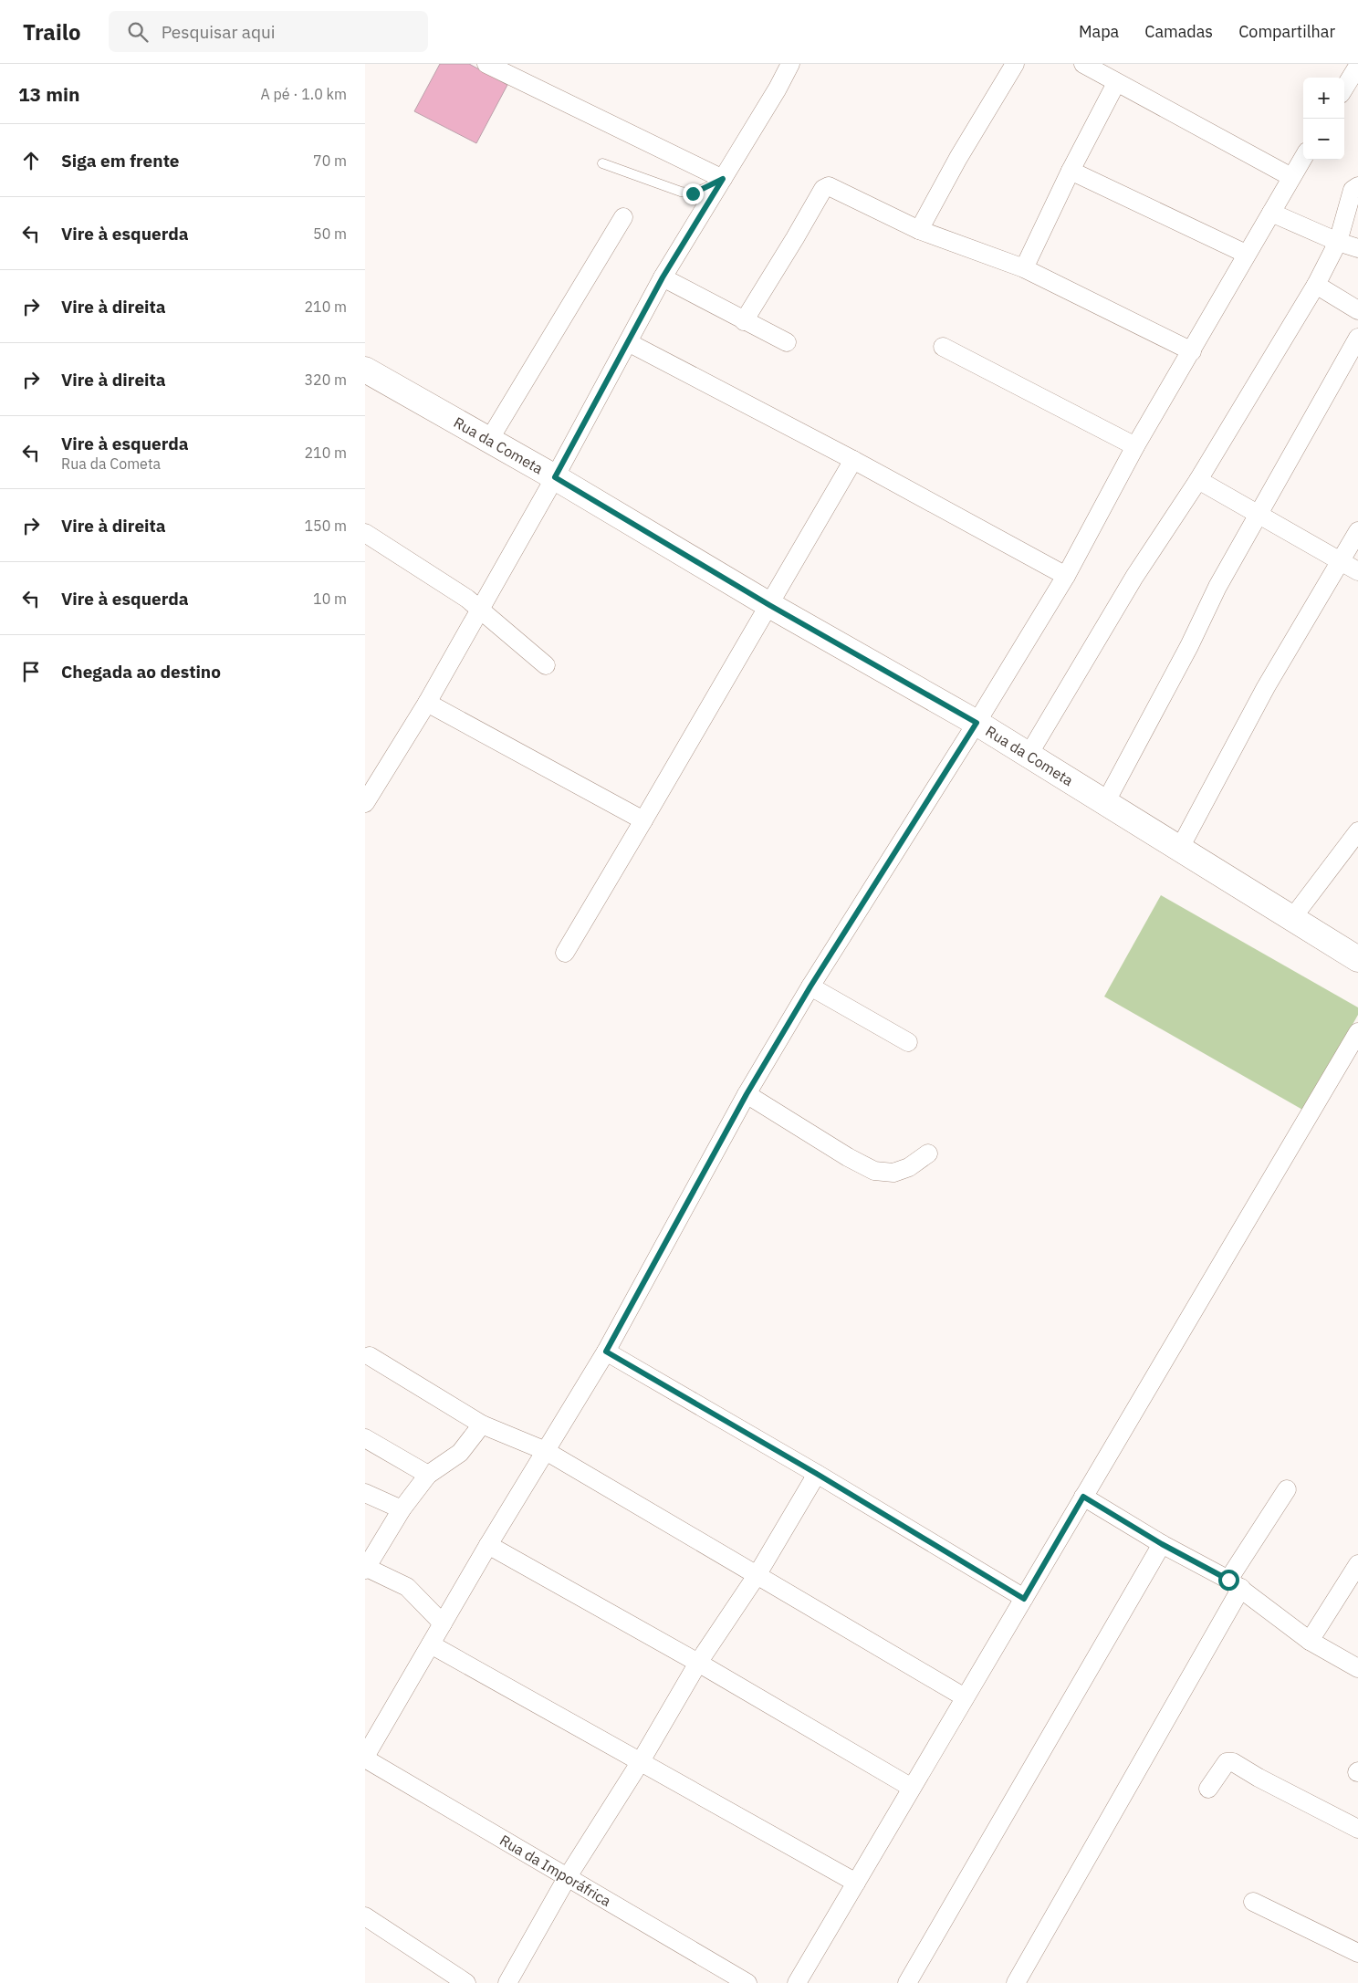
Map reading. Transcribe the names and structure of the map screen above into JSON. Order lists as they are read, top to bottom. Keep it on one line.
{"streets":{"street":["Rua da Cometa","Rua da Imporáfrica"]},"page":{"header":"Trailo","search":"Pesquisar aqui","nav":["Mapa","Camadas","Compartilhar"],"heading":["13 min","A pé · 1.0 km"],"map_buttons":["+","−"],"list":[["Siga em frente","70 m"],["Vire à esquerda","50 m"],["Vire à direita","210 m"],["Vire à direita","320 m"],["Vire à esquerda","Rua da Cometa","210 m"],["Vire à direita","150 m"],["Vire à esquerda","10 m"],"Chegada ao destino"]}}
